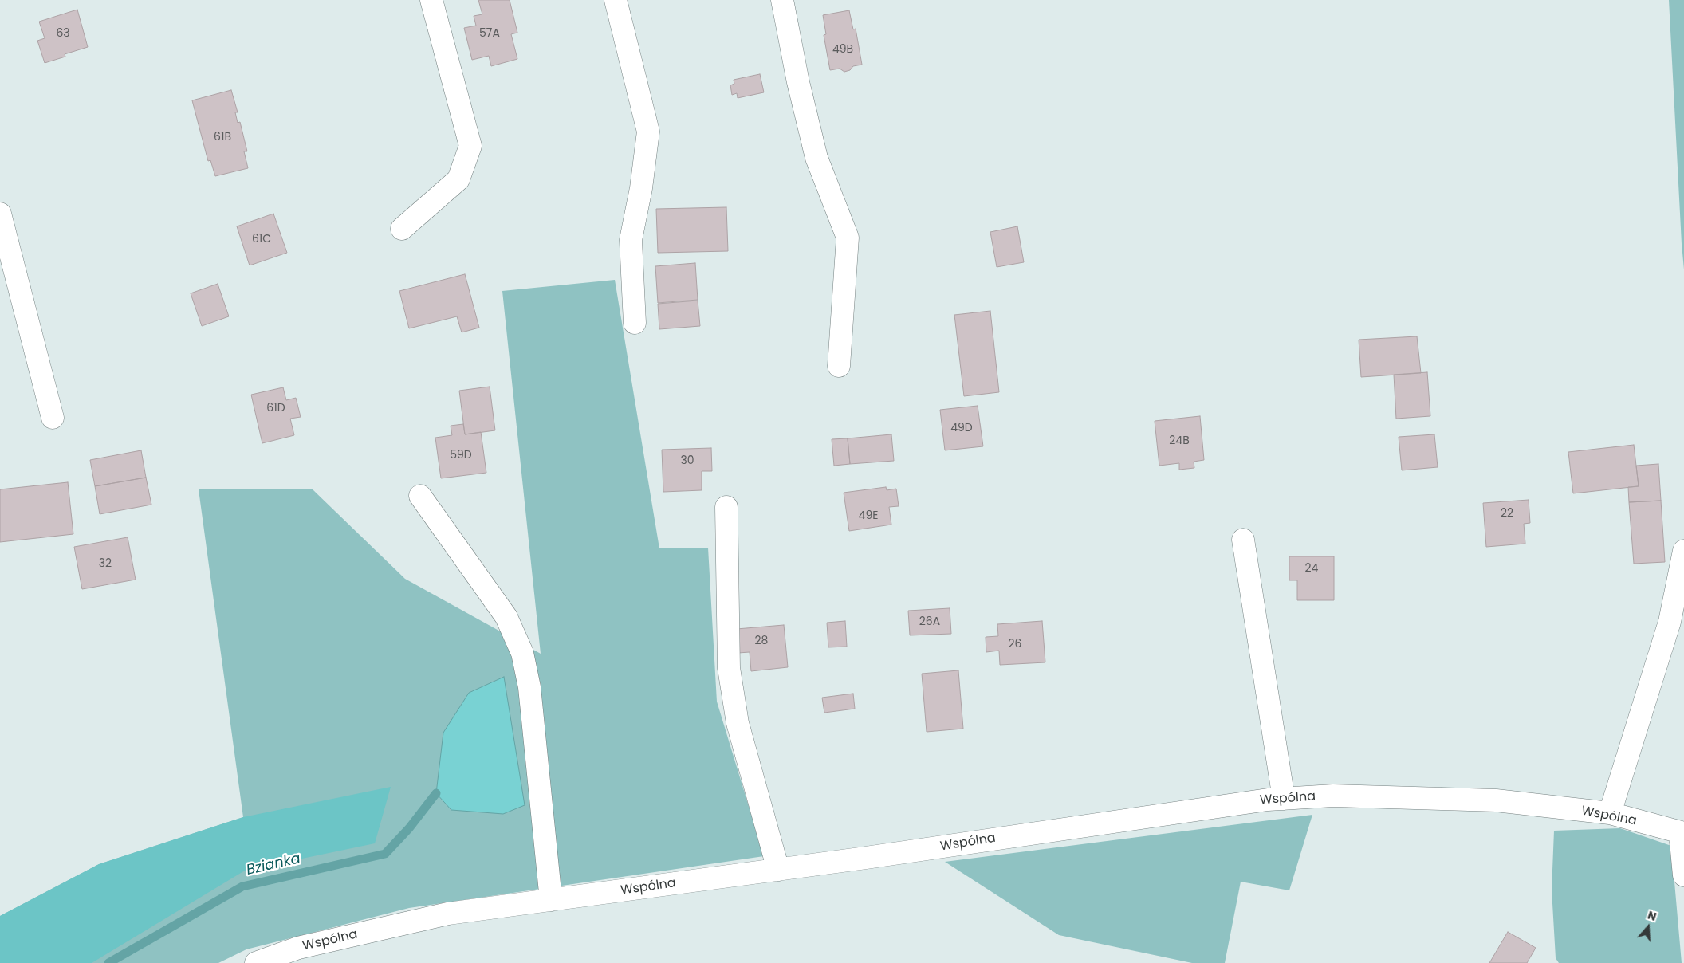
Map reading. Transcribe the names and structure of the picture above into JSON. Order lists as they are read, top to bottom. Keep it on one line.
{"streets":{"street":["Wspólna"]},"water":["Bzianka"],"house_numbers":["63","57A","49B","61B","61C","61D","49D","24B","59D","30","22","49E","32","24","26A","28","26"],"north":"top"}
